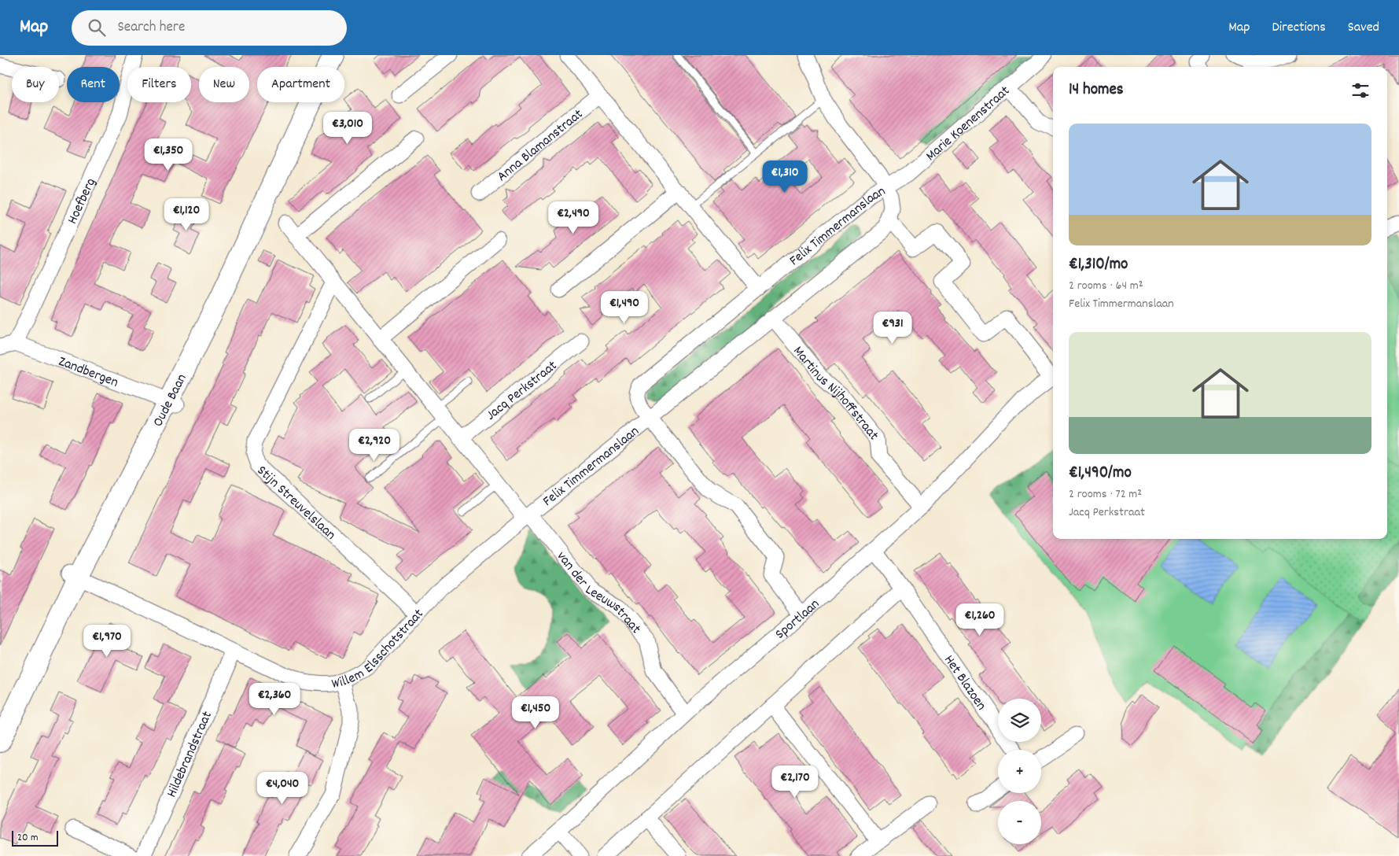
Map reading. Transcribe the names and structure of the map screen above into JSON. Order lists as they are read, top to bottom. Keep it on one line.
{"streets":{"street":["Marie Koenenstraat","Anna Blamanstraat","Hoefberg","Felix Timmermanslaan","Zandbergen","Jacq Perkstraat","Martinus Nijhoffstraat","Oude Baan","Stijn Streuvelslaan","van der Leeuwstraat","Sportlaan","Willem Elsschotstraat","Het Blazoen","Hildebrandstraat"]},"crossings":[["Marie Koenenstraat","Felix Timmermanslaan"],["Hoefberg","Zandbergen"],["Felix Timmermanslaan","Martinus Nijhoffstraat"],["Felix Timmermanslaan","van der Leeuwstraat"],["Felix Timmermanslaan","Willem Elsschotstraat"],["Zandbergen","Oude Baan"],["Martinus Nijhoffstraat","Sportlaan"],["Oude Baan","Willem Elsschotstraat"],["Stijn Streuvelslaan","Willem Elsschotstraat"],["van der Leeuwstraat","Sportlaan"],["van der Leeuwstraat","Willem Elsschotstraat"],["Sportlaan","Het Blazoen"],["Willem Elsschotstraat","Hildebrandstraat"]],"scale_bar":"20 m","page":{"header":"Map","search":"Search here","nav":["Map","Directions","Saved"],"chip":["Buy","Rent","Filters","New","Apartment"],"heading":"14 homes","price":["€3,010","€1,350","€1,310","€1,120","€2,490","€1,490","€931","€2,920","€1,260","€1,970","€2,360","€1,450","€2,170","€4,040"],"list":[{"name":"€1,310/mo","note":"2 rooms · 64 m² · Felix Timmermanslaan"},{"name":"€1,490/mo","note":"2 rooms · 72 m² · Jacq Perkstraat"}],"map_buttons":["+","−"],"scale":"20 m"}}
